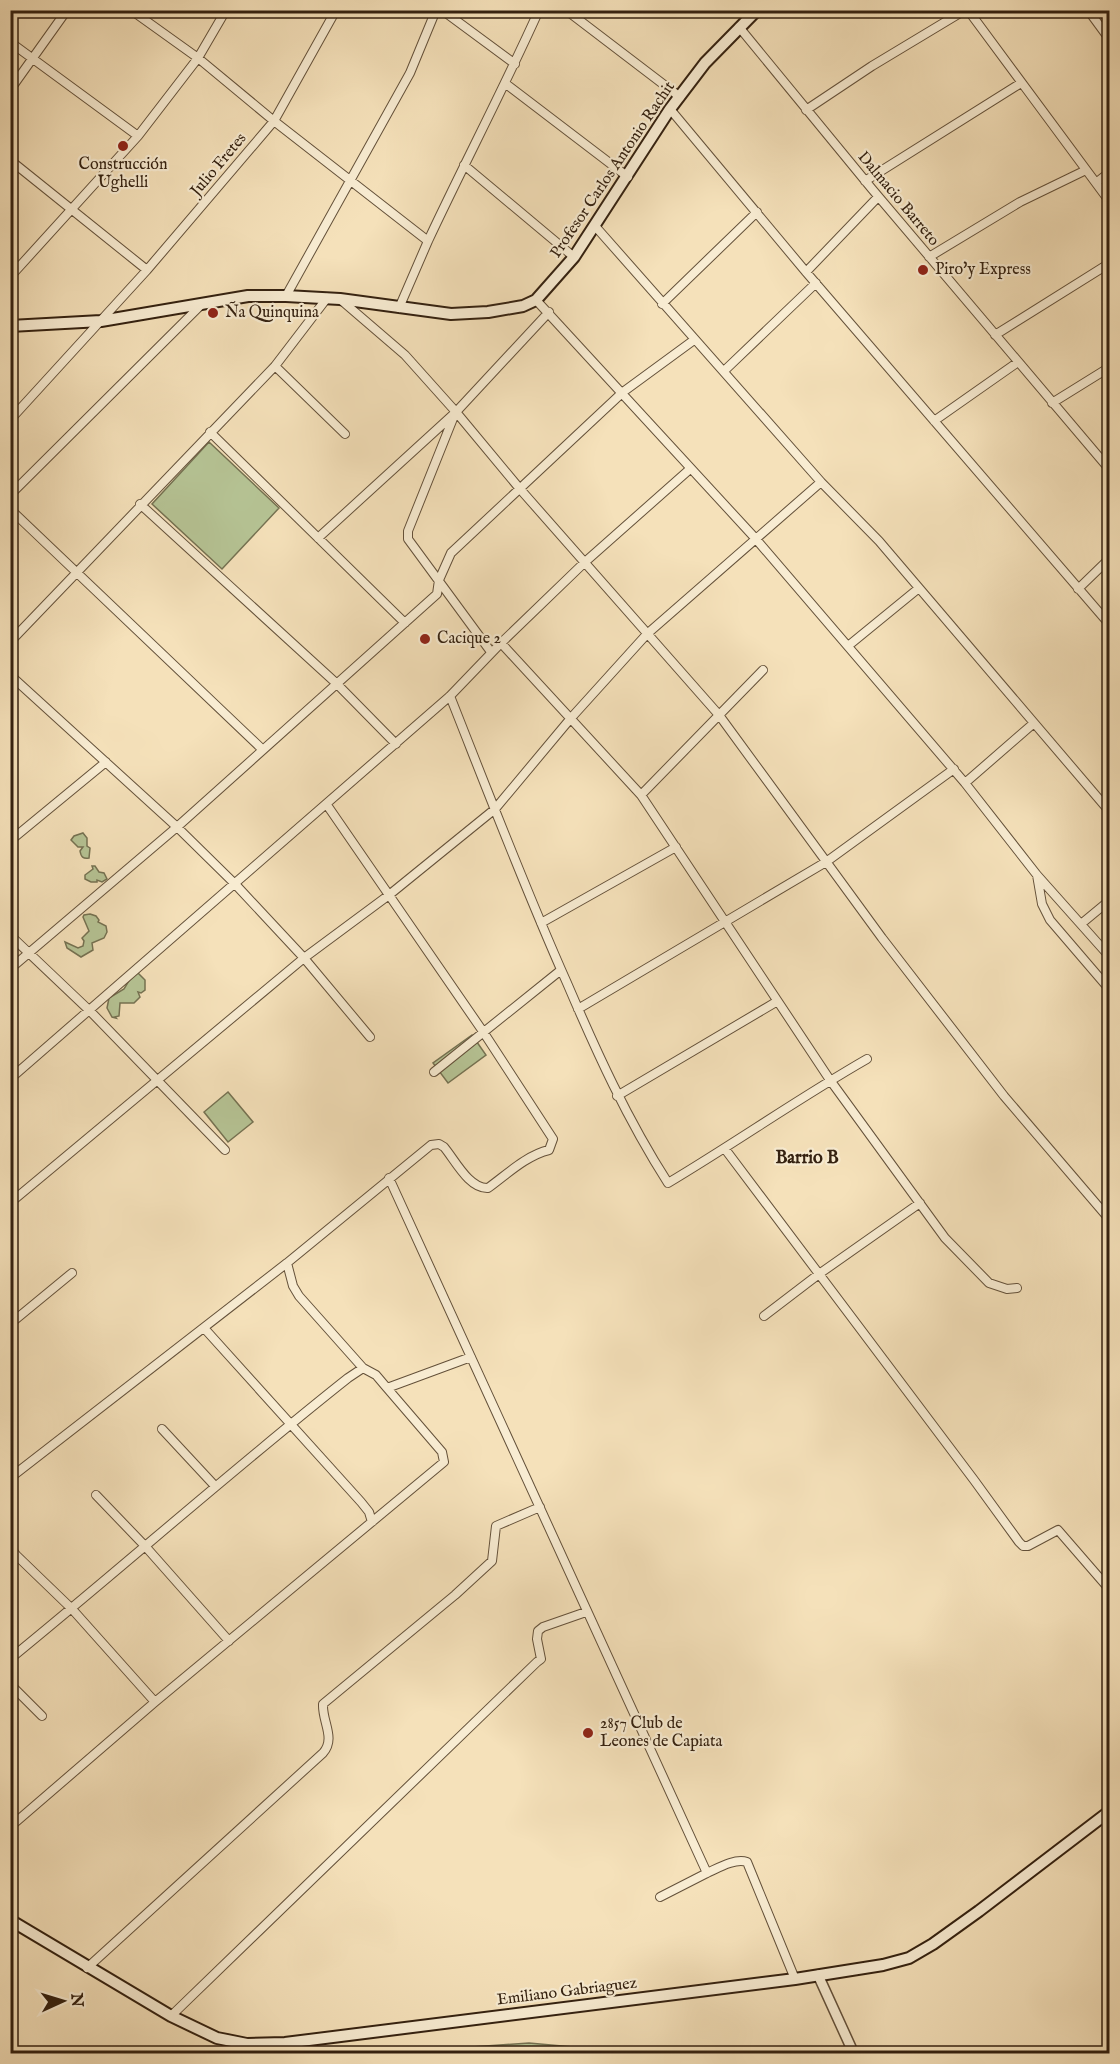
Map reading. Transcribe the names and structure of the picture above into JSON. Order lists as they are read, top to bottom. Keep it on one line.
{"streets":{"main road":["Profesor Carlos Antonio Rachit","Emiliano Gabriaguez"],"street":["Julio Fretes","Dalmacio Barreto"]},"crossings":[["Profesor Carlos Antonio Rachit","Dalmacio Barreto"]],"districts":["Barrio B"],"places":["Construcción Ughelli","Piro'y Express","Ña Quinquina","Cacique 2","2857 Club de Leones de Capiata"],"north":"right"}
